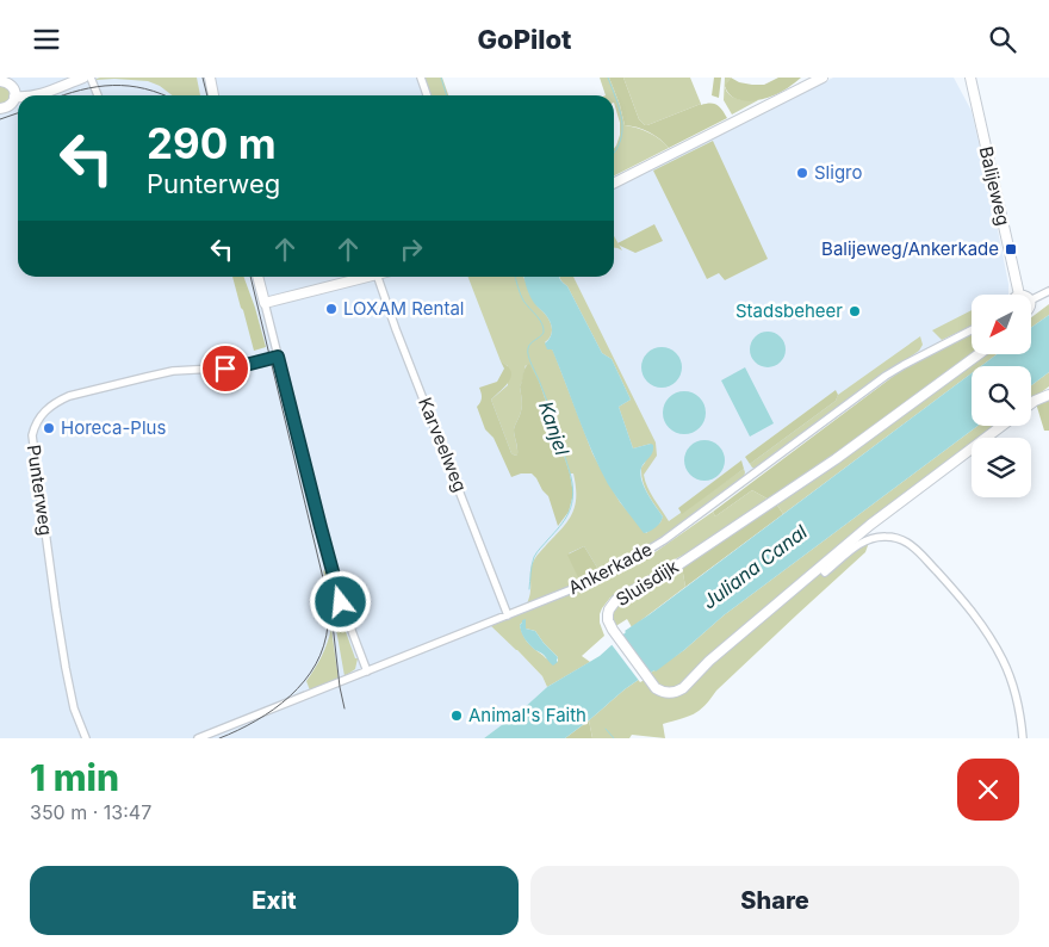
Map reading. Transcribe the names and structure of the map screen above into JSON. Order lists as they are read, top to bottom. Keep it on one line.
{"streets":{"street":["Balijeweg","Karveelweg","Punterweg","Ankerkade","Sluisdijk"]},"crossings":[["Karveelweg","Ankerkade"]],"water":["Kanjel","Juliana Canal"],"places":{"other":["Sligro","LOXAM Rental","Stadsbeheer","Horeca-Plus","Animal's Faith"],"transit":["Balijeweg/Ankerkade"]},"north":"bottom left","page":{"header":"GoPilot","turn":["290 m","Punterweg"],"heading":["1 min","350 m · 13:47"],"buttons":["Exit","Share"]}}
